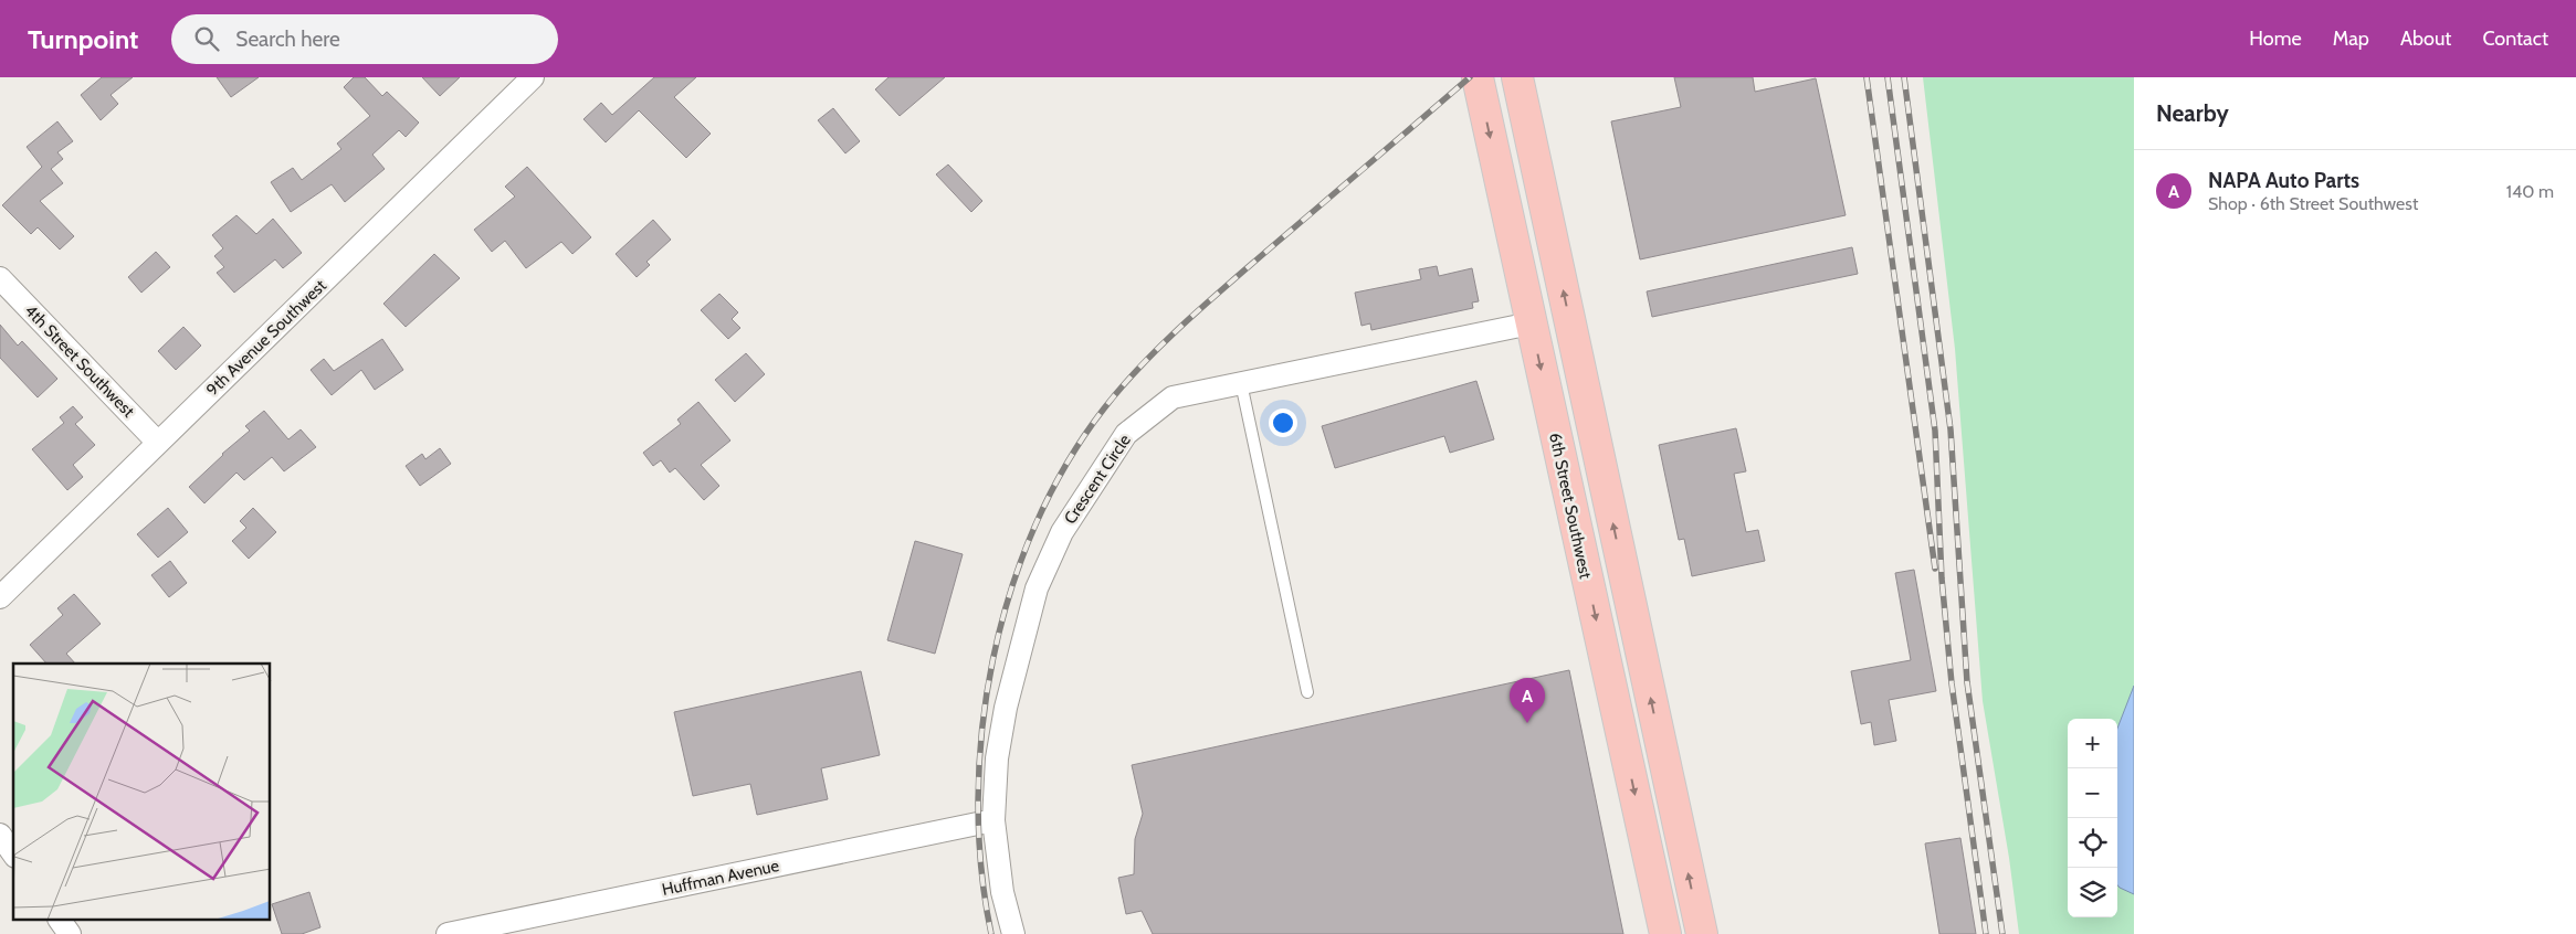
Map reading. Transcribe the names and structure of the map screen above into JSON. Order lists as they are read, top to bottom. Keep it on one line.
{"streets":{"main road":["6th Street Southwest"],"street":["9th Avenue Southwest","4th Street Southwest","Crescent Circle","Huffman Avenue"]},"crossings":[["9th Avenue Southwest","4th Street Southwest"],["Crescent Circle","6th Street Southwest"],["Crescent Circle","Huffman Avenue"]],"page":{"header":"Turnpoint","search":"Search here","nav":["Home","Map","About","Contact"],"heading":"Nearby","list":[{"mark":"A","name":"NAPA Auto Parts","note":"Shop · 6th Street Southwest","value":"140 m"}],"pins":"A","map_buttons":["+","−"]}}
